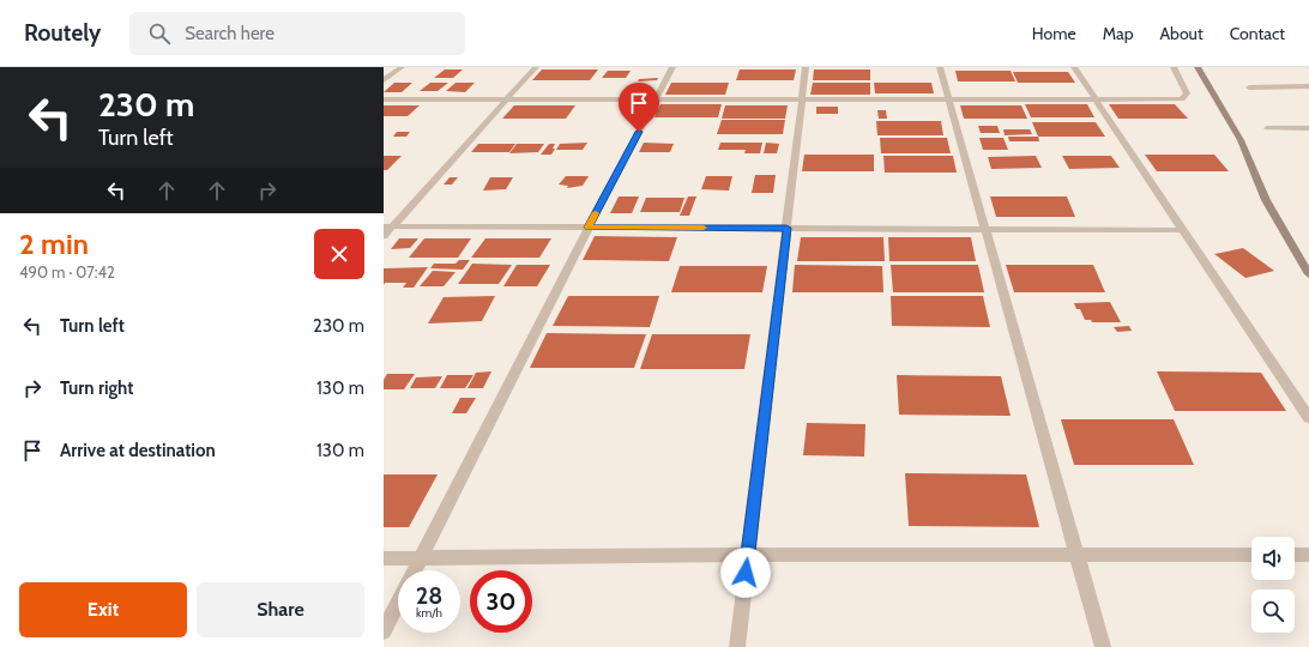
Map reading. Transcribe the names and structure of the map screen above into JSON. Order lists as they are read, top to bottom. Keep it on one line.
{"page":{"header":"Routely","search":"Search here","nav":["Home","Map","About","Contact"],"turn":["230 m","Turn left"],"heading":["2 min","490 m · 07:42"],"list":[{"name":"Turn left","value":"230 m"},{"name":"Turn right","value":"130 m"},{"name":"Arrive at destination","value":"130 m"}],"speed":"28 km/h","limit":"30","buttons":["Exit","Share"]}}
